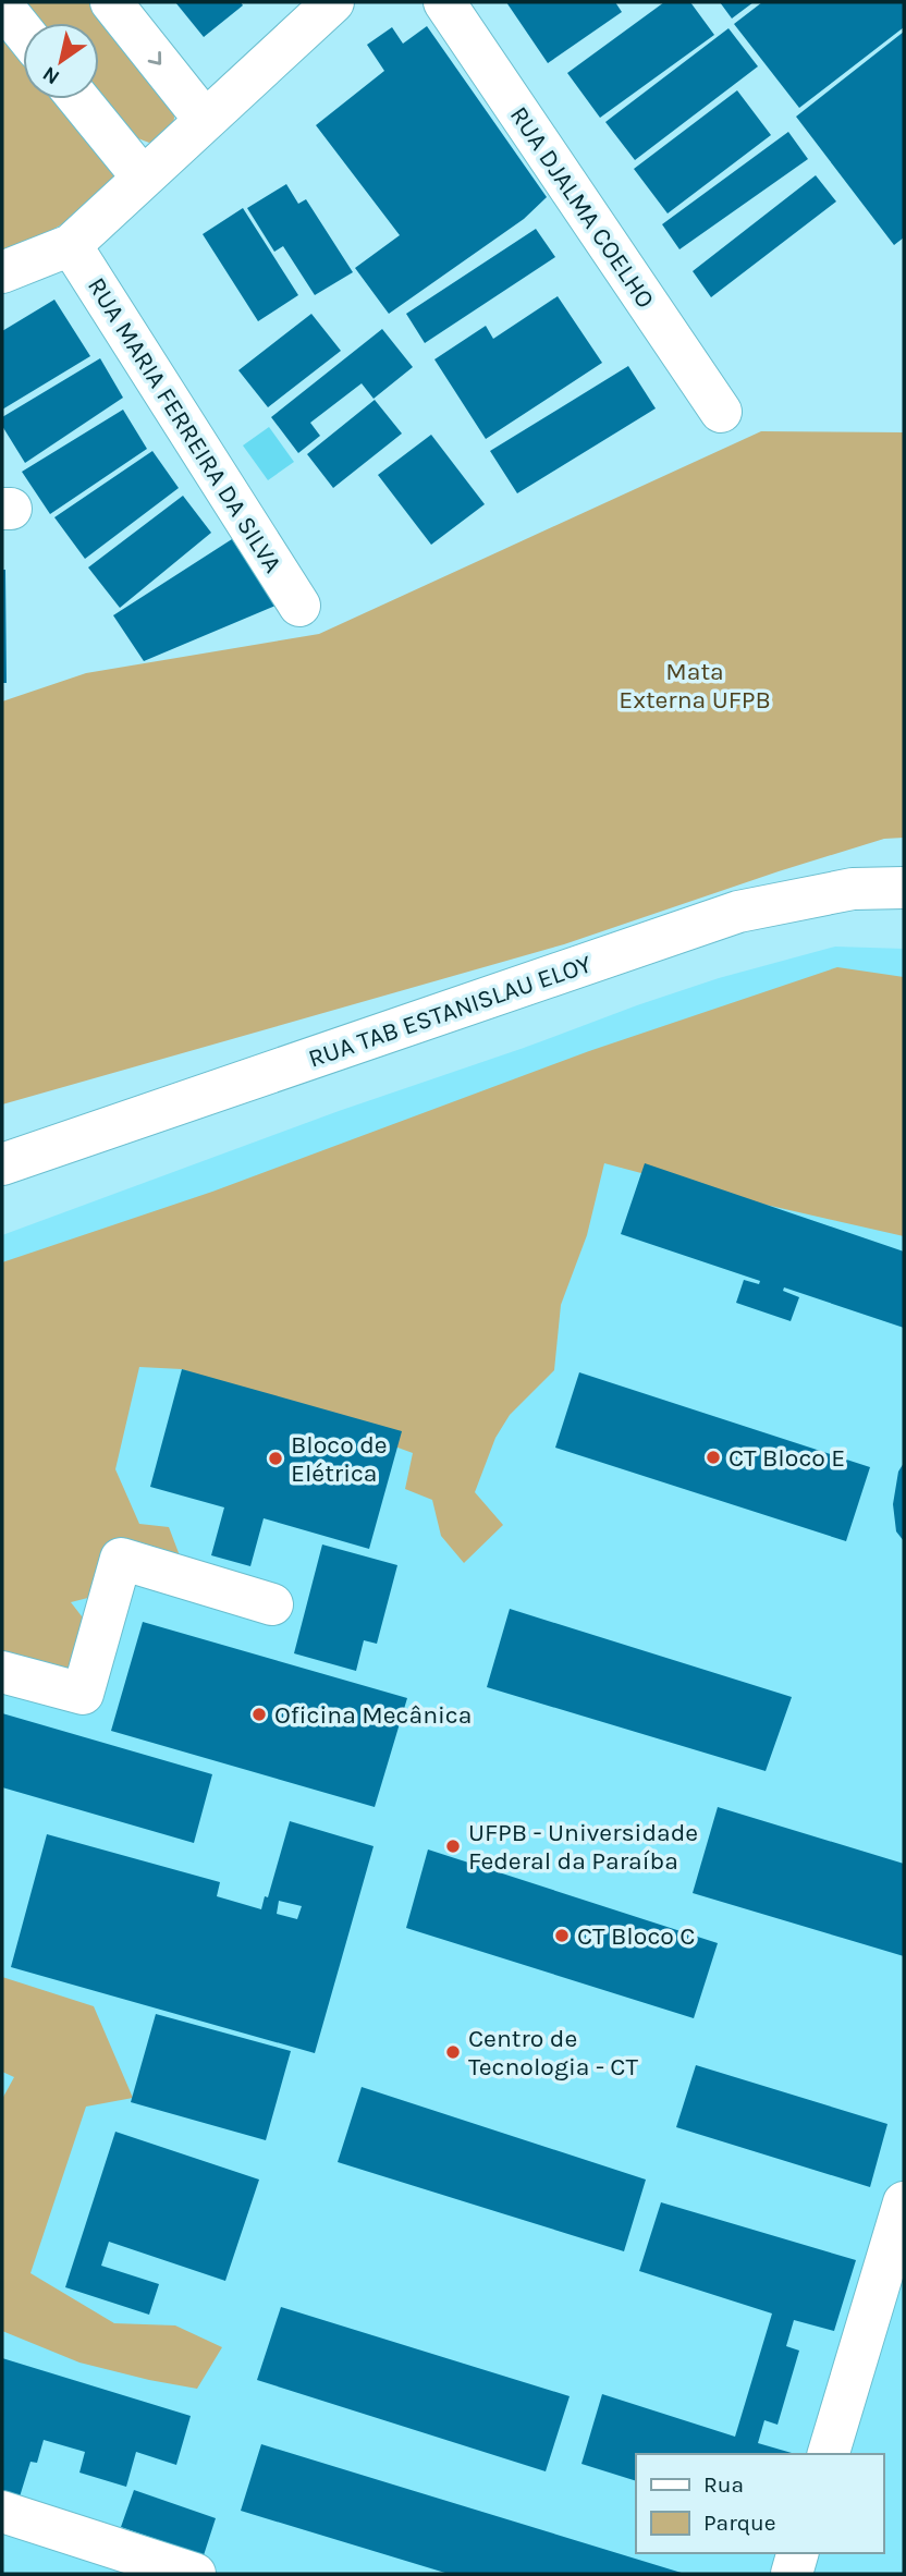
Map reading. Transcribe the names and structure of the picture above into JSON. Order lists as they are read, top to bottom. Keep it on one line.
{"streets":{"street":["RUA DJALMA COELHO","RUA MARIA FERREIRA DA SILVA","RUA TAB ESTANISLAU ELOY"]},"parks":["Mata Externa UFPB"],"places":["CT Bloco E","Bloco de Elétrica","Oficina Mecânica","UFPB - Universidade Federal da Paraíba","CT Bloco C","Centro de Tecnologia - CT"],"legend":["Rua","Parque"],"north":"bottom left"}
